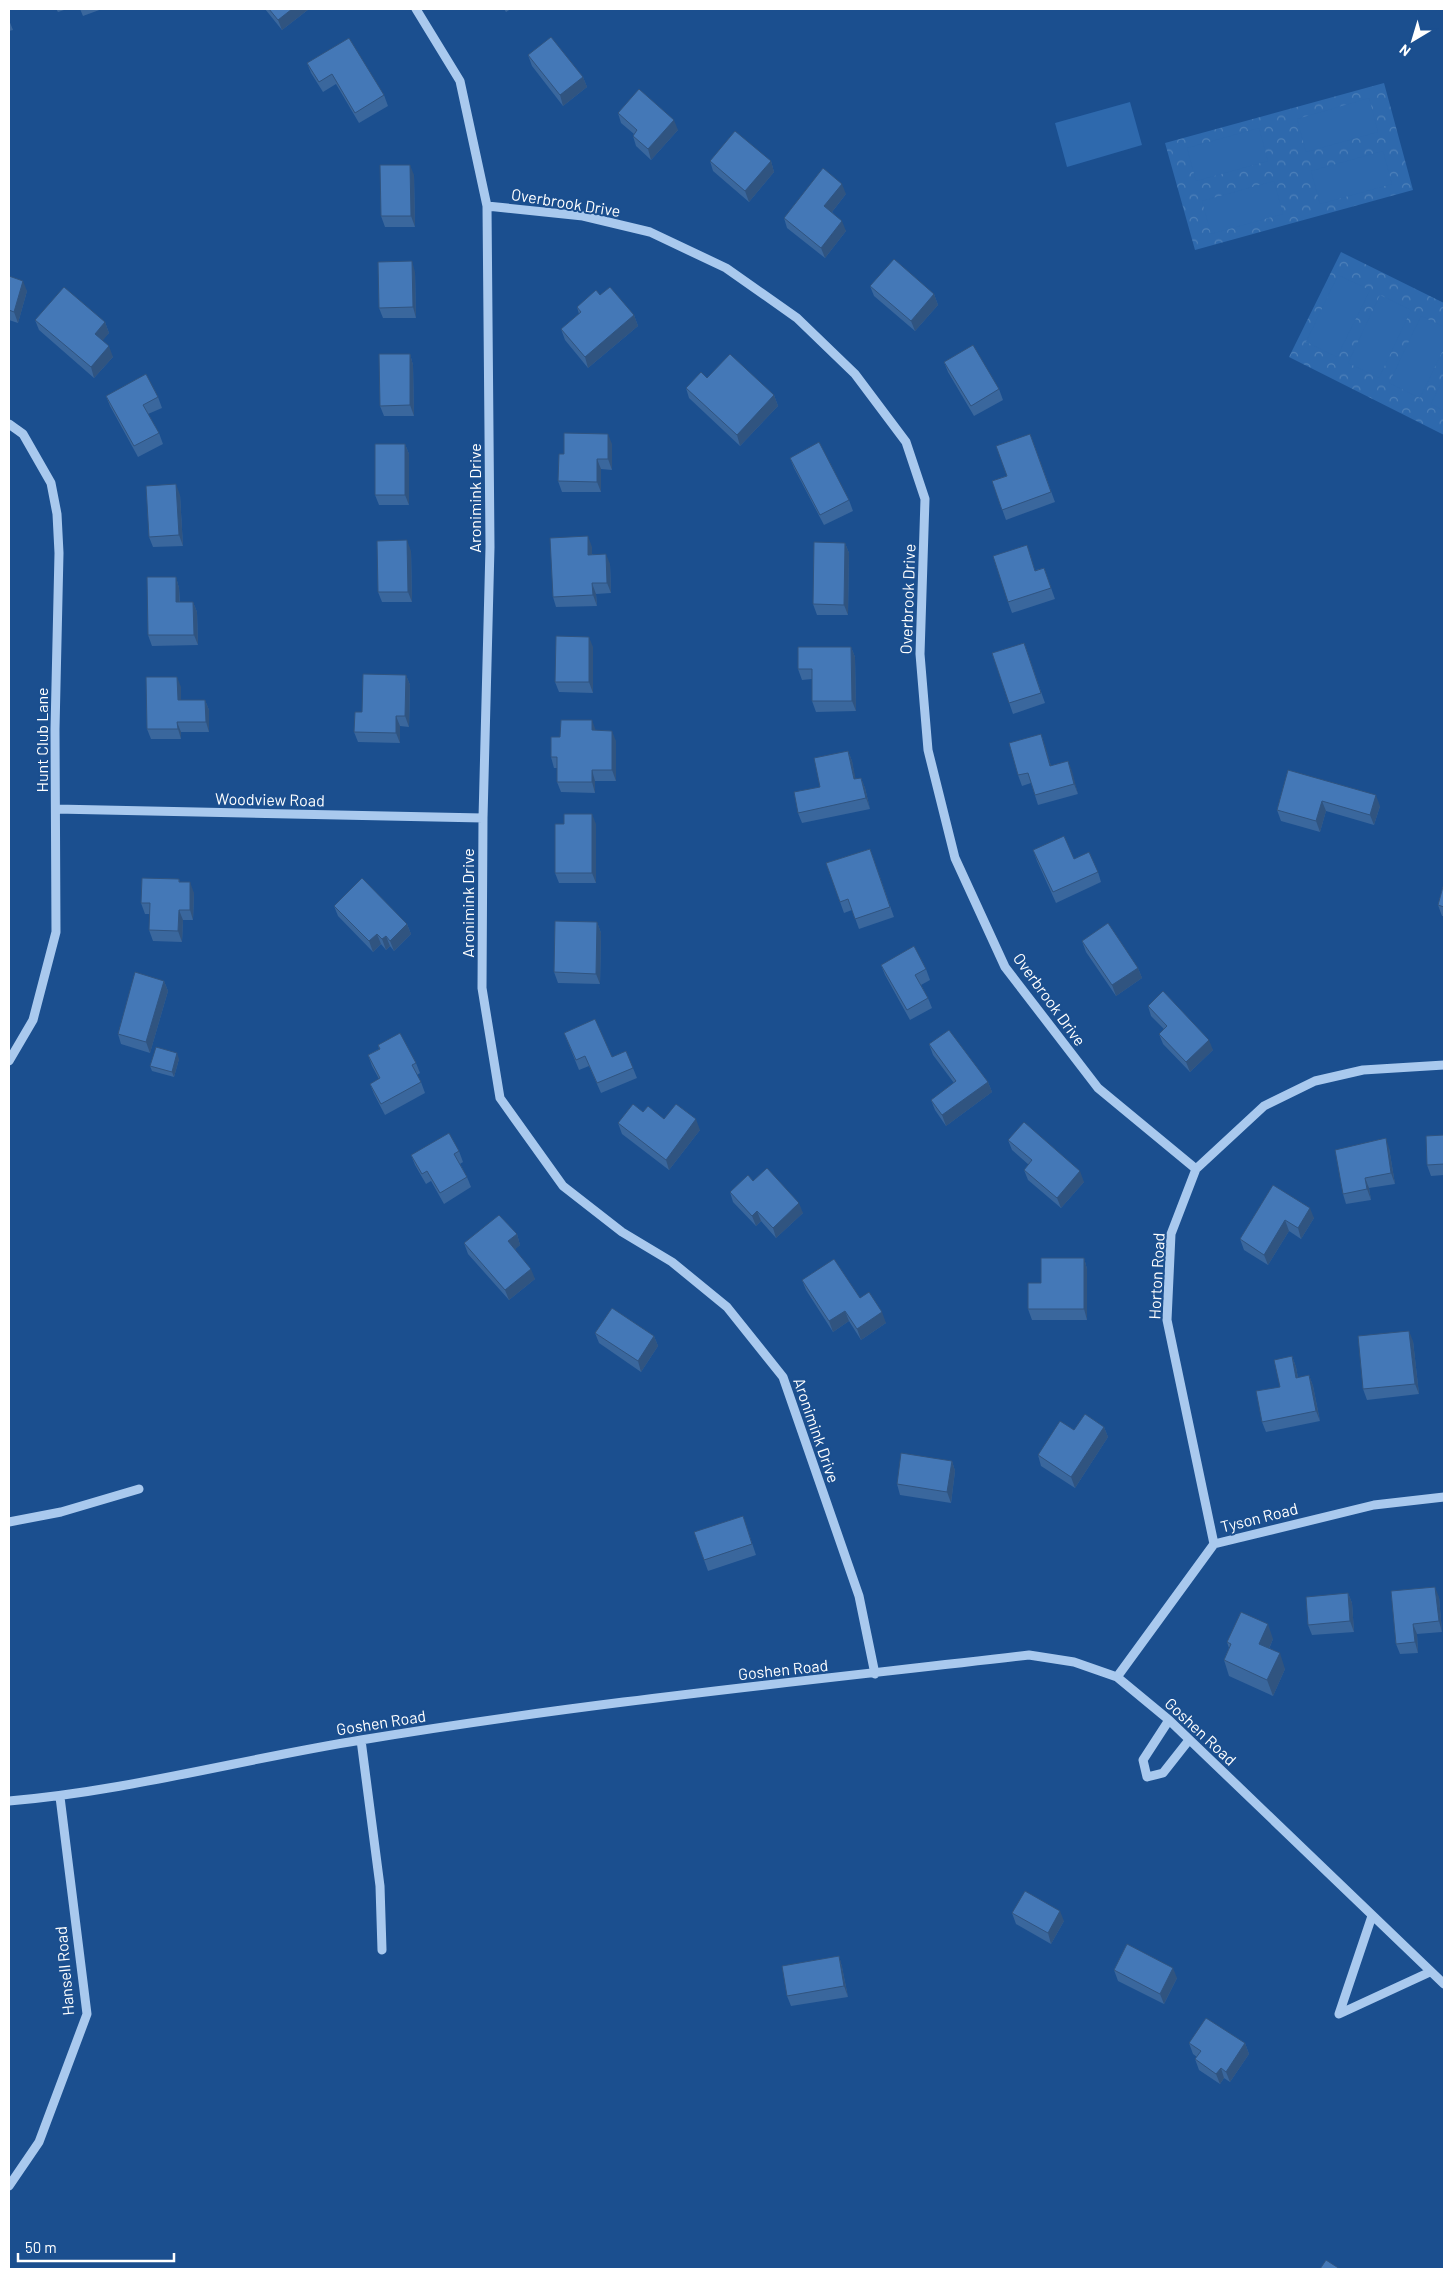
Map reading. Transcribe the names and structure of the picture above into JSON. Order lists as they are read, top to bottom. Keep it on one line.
{"streets":{"street":["Overbrook Drive","Aronimink Drive","Hunt Club Lane","Woodview Road","Horton Road","Tyson Road","Goshen Road","Hansell Road"]},"crossings":[["Overbrook Drive","Aronimink Drive"],["Overbrook Drive","Horton Road"],["Aronimink Drive","Woodview Road"],["Aronimink Drive","Goshen Road"],["Hunt Club Lane","Woodview Road"],["Horton Road","Tyson Road"],["Tyson Road","Goshen Road"],["Goshen Road","Hansell Road"]],"scale_bar":"50 m","north":"bottom left"}
